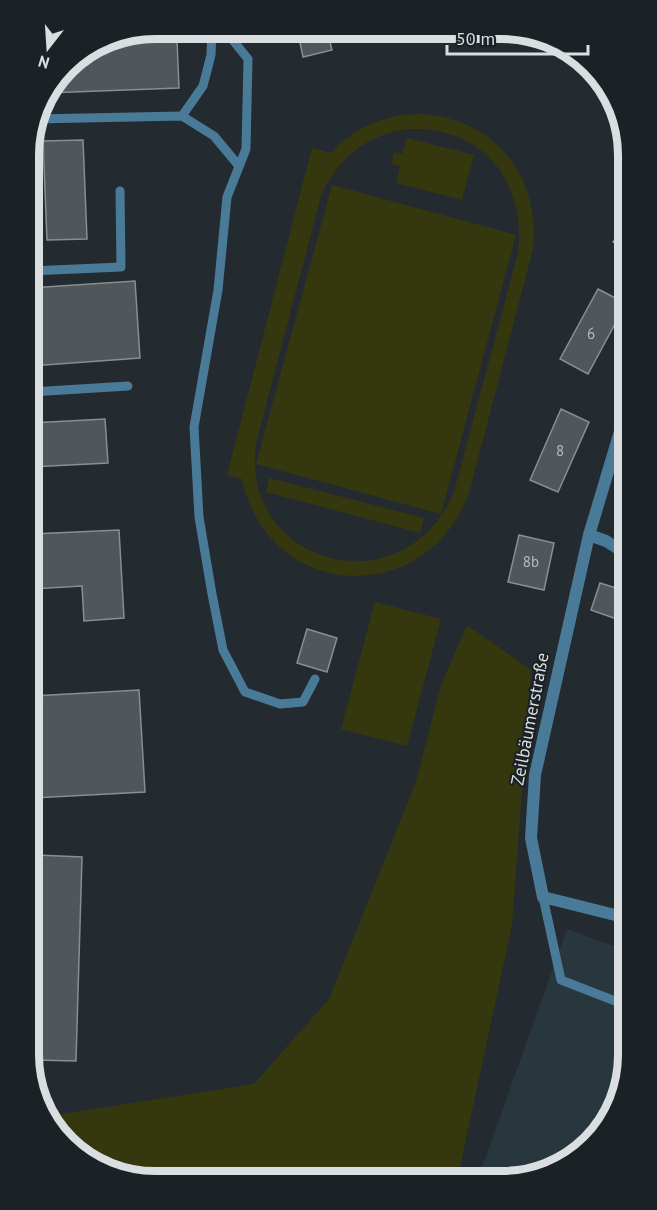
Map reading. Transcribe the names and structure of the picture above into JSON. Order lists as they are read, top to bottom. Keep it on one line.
{"streets":{"street":["Zeilbäumerstraße"]},"house_numbers":["6","8","8b"],"scale_bar":"50 m","north":"bottom"}
